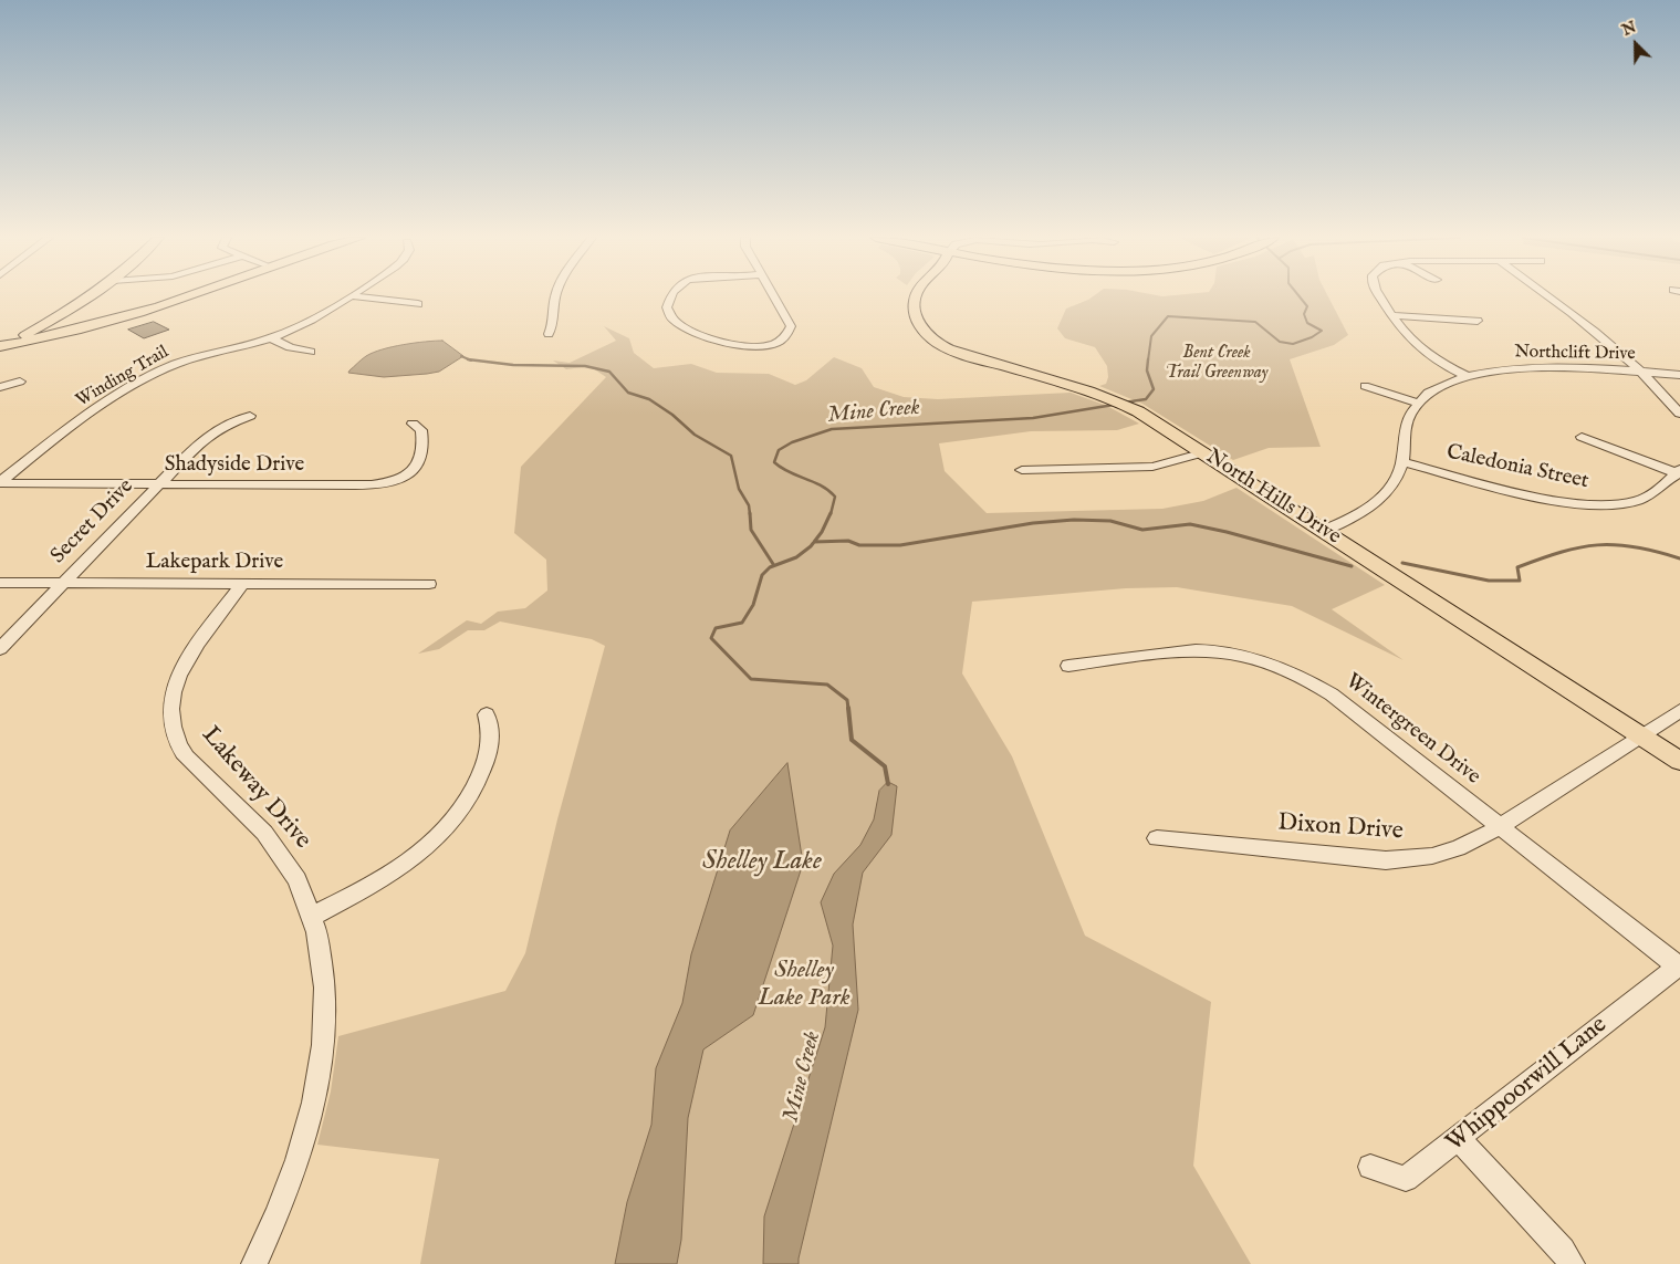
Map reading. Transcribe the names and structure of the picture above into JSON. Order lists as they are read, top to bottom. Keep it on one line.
{"streets":{"main road":["North Hills Drive"],"street":["Northclift Drive","Winding Trail","Shadyside Drive","Caledonia Street","Secret Drive","Lakepark Drive","Wintergreen Drive","Lakeway Drive","Dixon Drive","Whippoorwill Lane"]},"crossings":[["Northclift Drive","Caledonia Street"],["Northclift Drive","North Hills Drive"],["Winding Trail","Shadyside Drive"],["Shadyside Drive","Secret Drive"],["North Hills Drive","Dixon Drive"],["Secret Drive","Lakepark Drive"],["Lakepark Drive","Lakeway Drive"],["Wintergreen Drive","Dixon Drive"],["Wintergreen Drive","Whippoorwill Lane"]],"water":["Mine Creek","Shelley Lake"],"parks":["Bent Creek Trail Greenway","Shelley Lake Park"],"north":"top left"}
